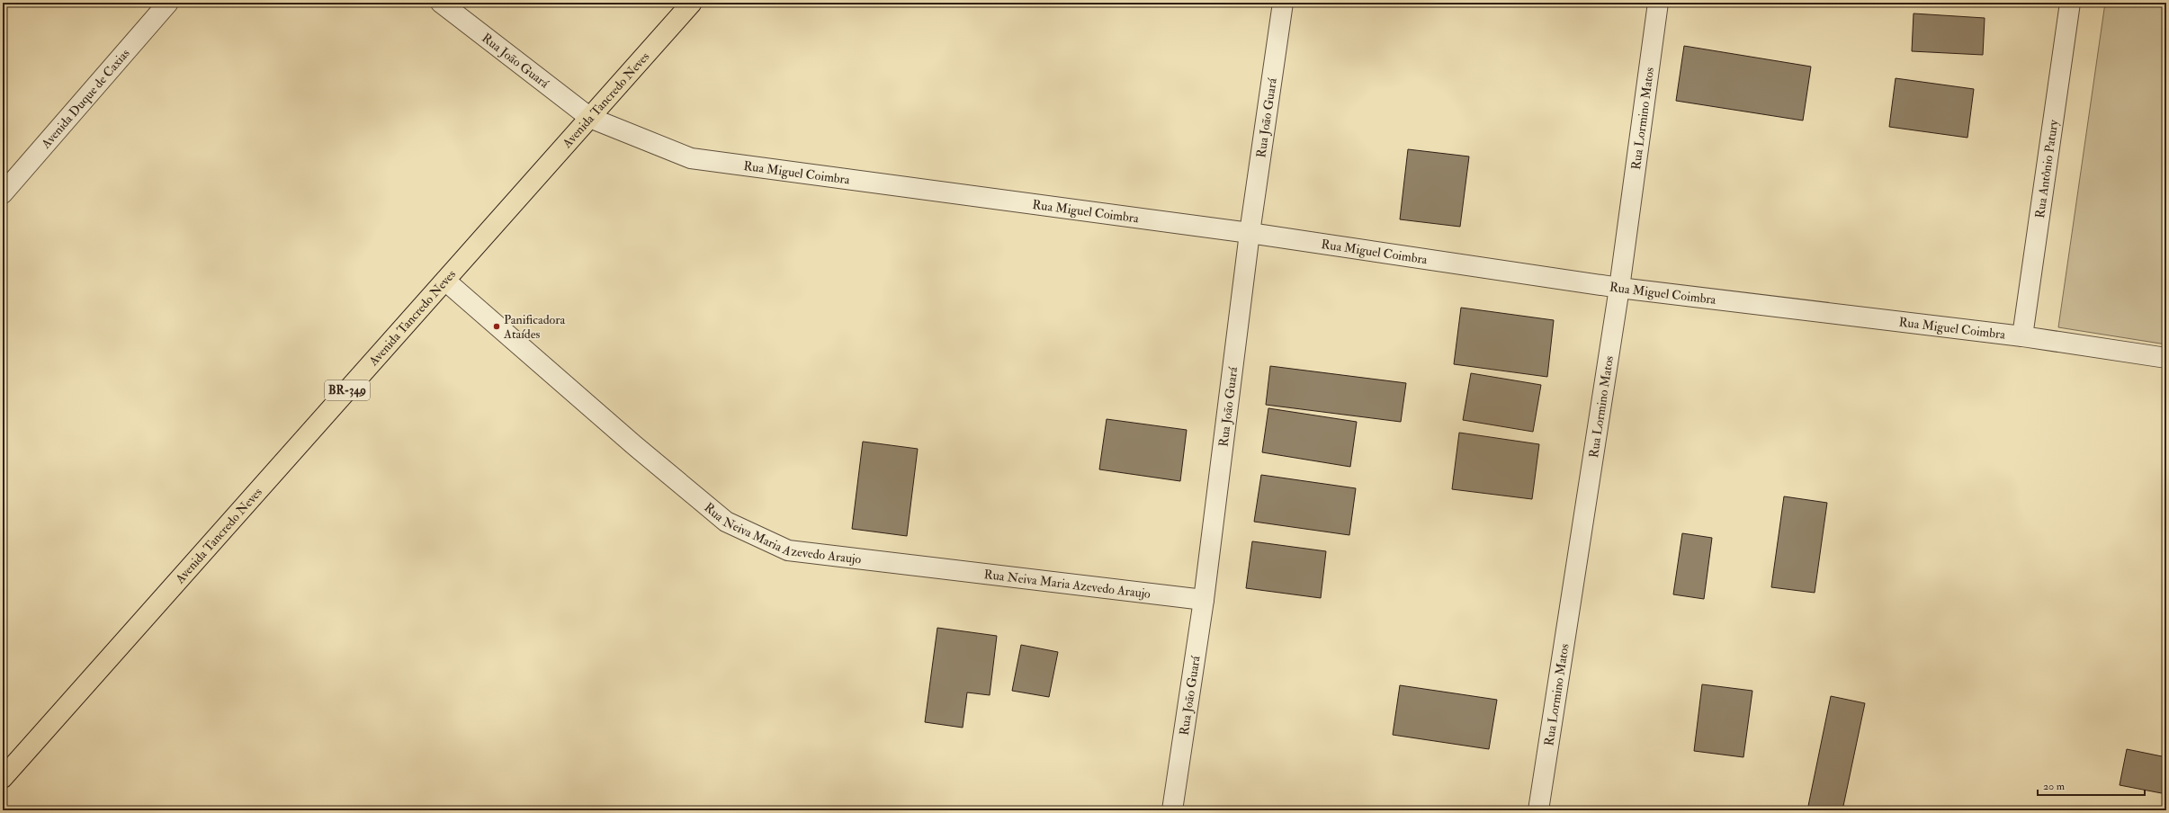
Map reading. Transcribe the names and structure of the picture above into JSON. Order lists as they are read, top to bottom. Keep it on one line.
{"streets":{"main road":["Avenida Tancredo Neves","BR-349"],"street":["Rua João Guará","Avenida Duque de Caxias","Rua Lormino Matos","Rua Antônio Patury","Rua Miguel Coimbra","Rua Neiva Maria Azevedo Araujo"]},"crossings":[["Rua João Guará","Avenida Tancredo Neves"],["Rua João Guará","Rua Miguel Coimbra"],["Rua João Guará","Rua Neiva Maria Azevedo Araujo"],["Avenida Tancredo Neves","Rua Miguel Coimbra"],["Avenida Tancredo Neves","Rua Neiva Maria Azevedo Araujo"],["Rua Lormino Matos","Rua Miguel Coimbra"],["Rua Antônio Patury","Rua Miguel Coimbra"]],"places":["Panificadora Ataídes"],"scale_bar":"20 m"}
